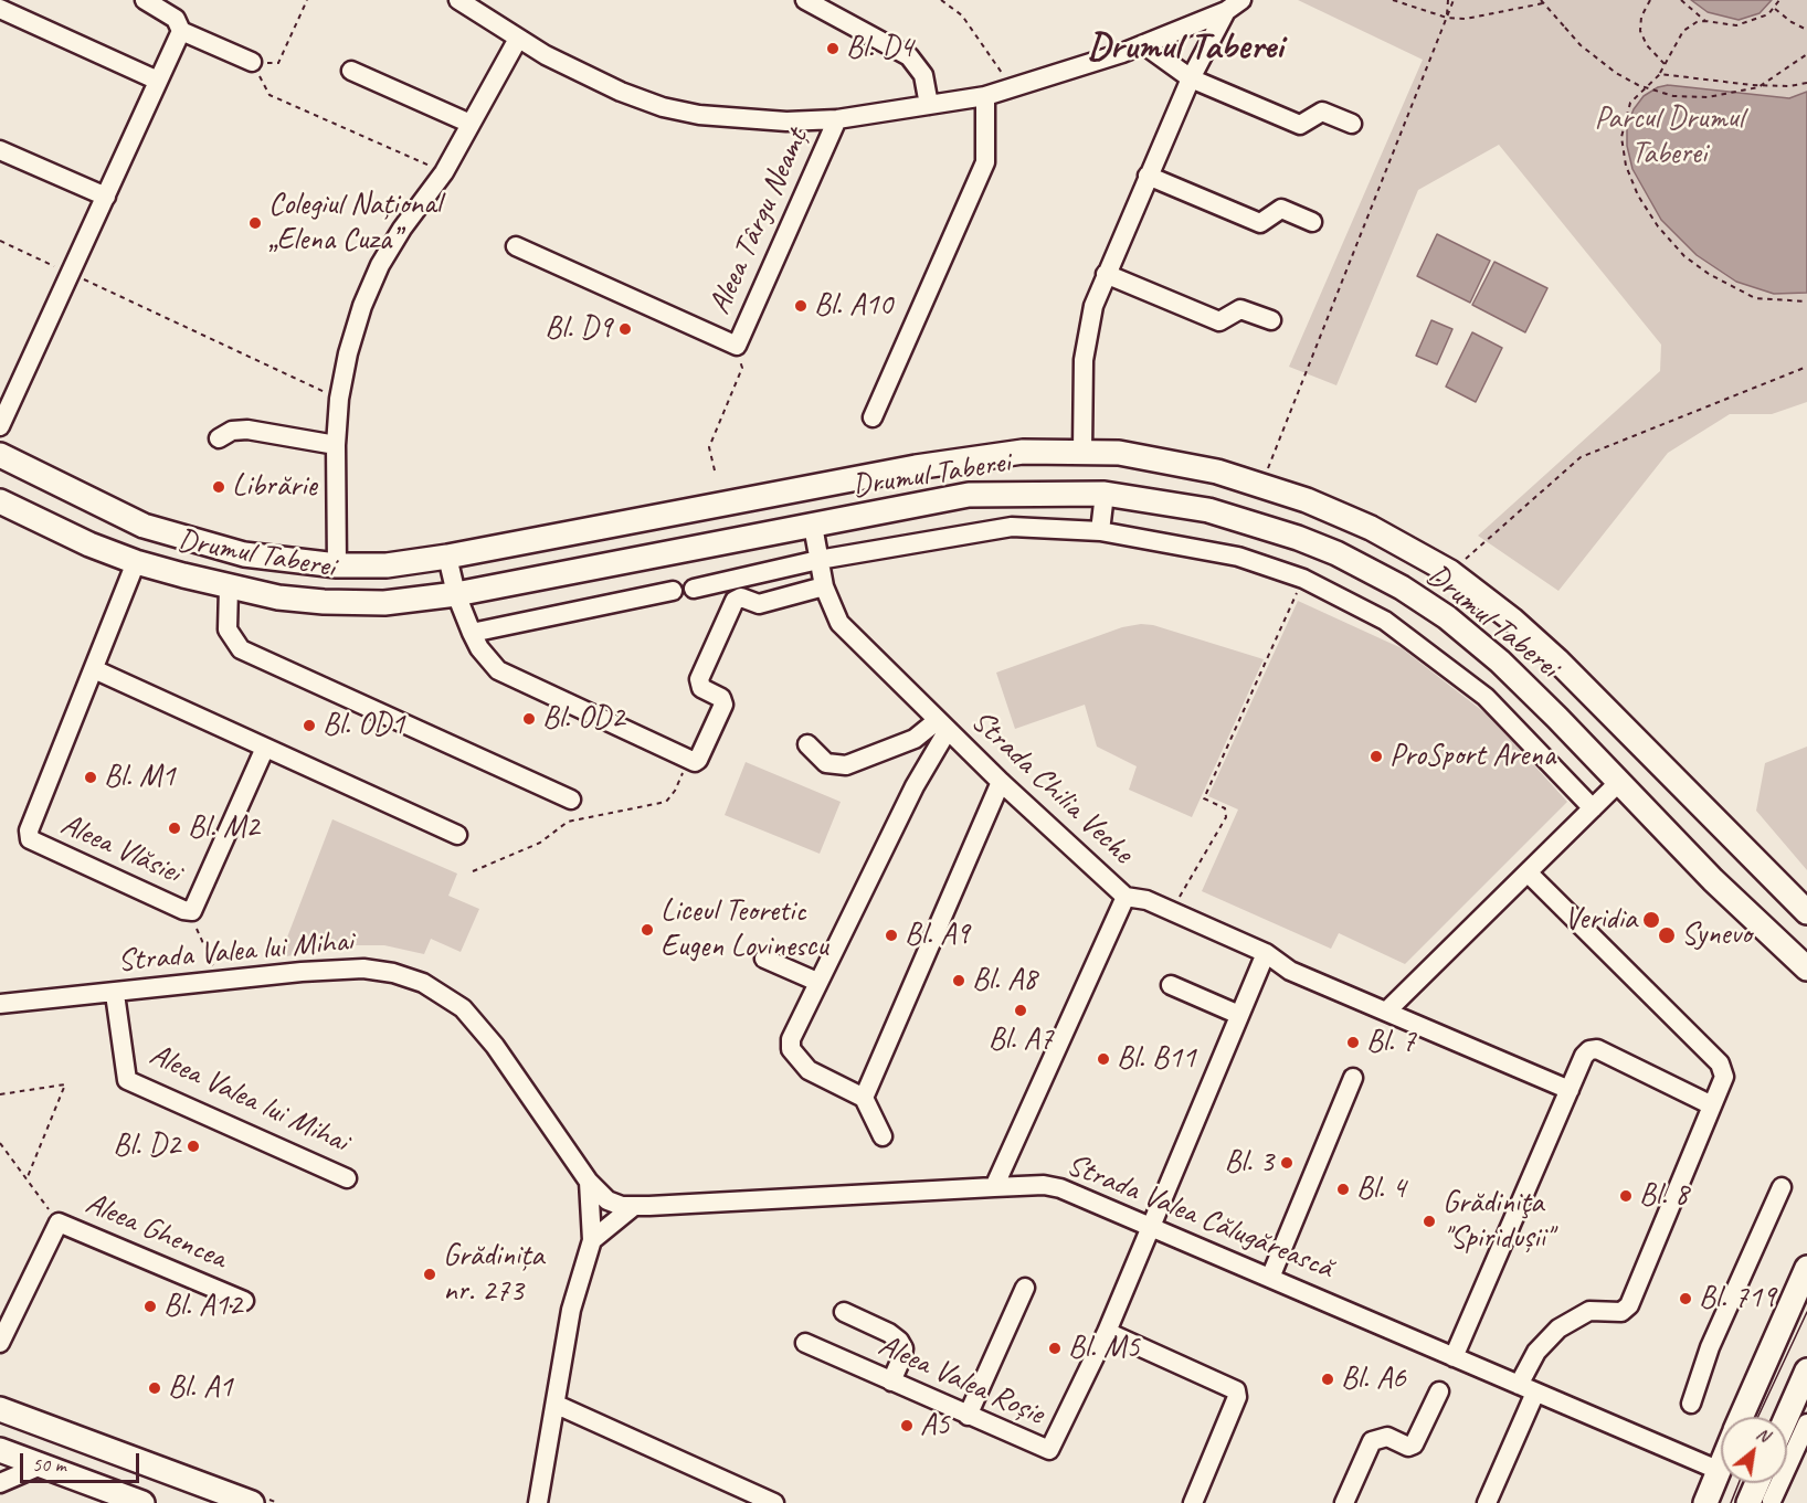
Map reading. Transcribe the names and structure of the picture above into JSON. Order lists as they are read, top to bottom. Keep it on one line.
{"streets":{"main road":["Drumul Taberei"],"street":["Aleea Târgu Neamț","Strada Chilia Veche","Aleea Vlăsiei","Strada Valea lui Mihai","Aleea Valea lui Mihai","Strada Valea Călugărească","Aleea Ghencea","Aleea Valea Roșie"]},"crossings":[["Drumul Taberei","Strada Chilia Veche"],["Drumul Taberei","Aleea Vlăsiei"],["Strada Chilia Veche","Strada Valea Călugărească"],["Strada Valea lui Mihai","Aleea Valea lui Mihai"],["Strada Valea lui Mihai","Strada Valea Călugărească"],["Strada Valea Călugărească","Aleea Valea Roșie"]],"districts":["Drumul Taberei"],"parks":["Parcul Drumul Taberei"],"places":["Bl. D4","Colegiul Național „Elena Cuza”","Bl. A10","Bl. D9","Librărie","Bl. OD2","Bl. OD1","ProSport Arena","Bl. M1","Bl. M2","Veridia","Liceul Teoretic Eugen Lovinescu","Bl. A9","Synevo","Bl. A8","Bl. A7","Bl. 7","Bl. B11","Bl. D2","Bl. 3","Bl. 4","Bl. 8","Grădiniţa \"Spiridușii\"","Grădinița nr. 273","Bl. 719","Bl. A12","Bl. M5","Bl. A6","Bl. A1","A5"],"scale_bar":"50 m","north":"top right"}
